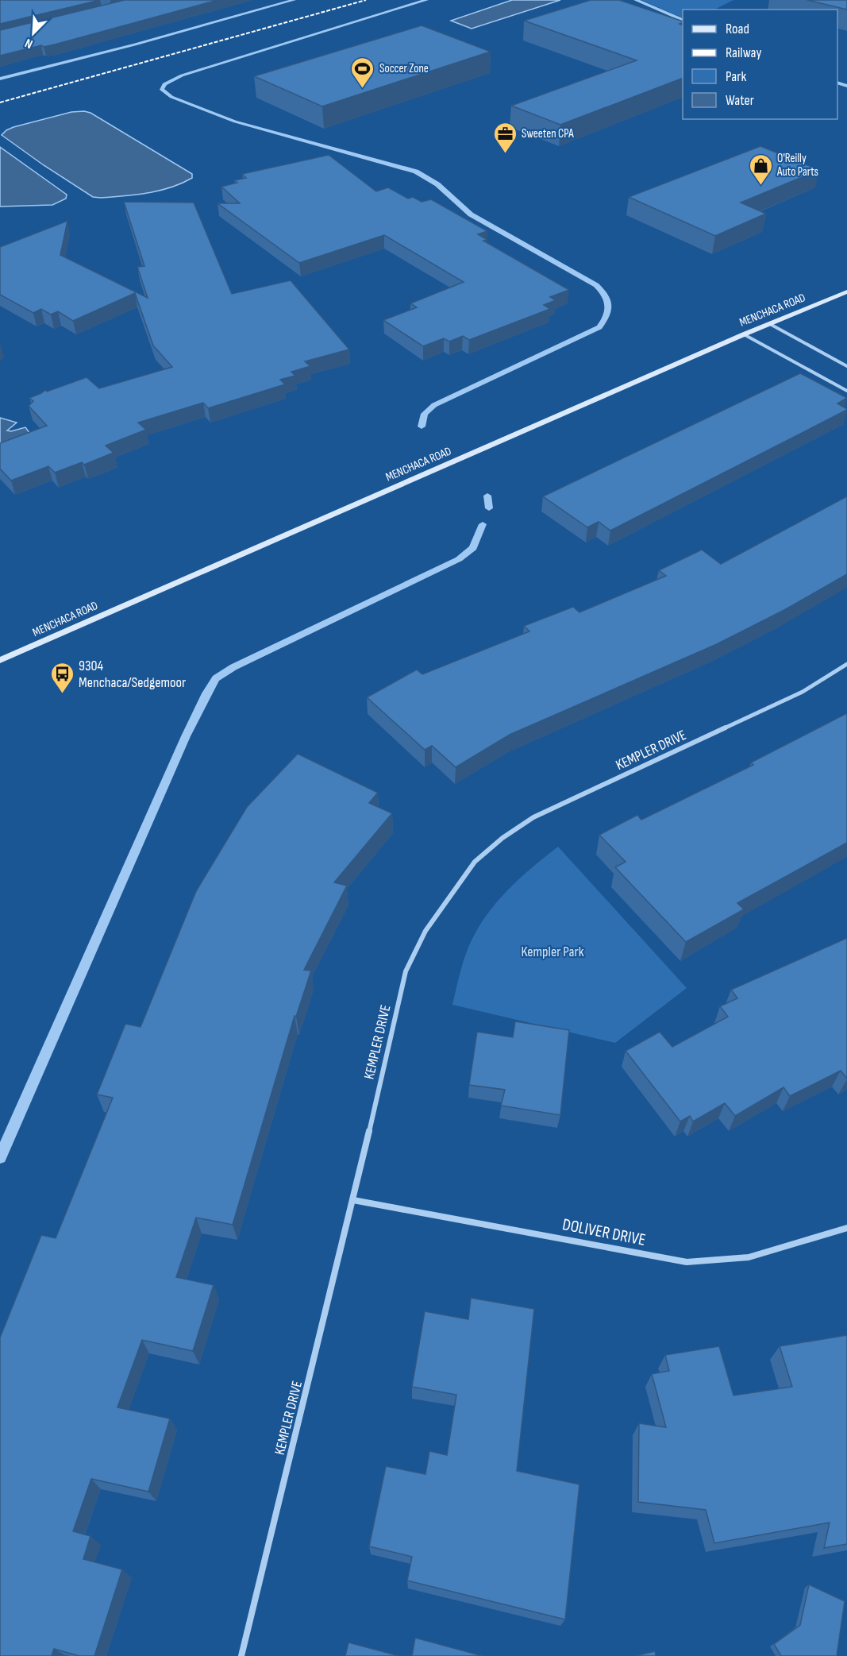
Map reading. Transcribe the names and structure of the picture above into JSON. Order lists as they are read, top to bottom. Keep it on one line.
{"streets":{"main road":["MENCHACA ROAD"],"street":["KEMPLER DRIVE","DOLIVER DRIVE"]},"crossings":[["KEMPLER DRIVE","DOLIVER DRIVE"]],"parks":["Kempler Park"],"places":{"sports":["Soccer Zone"],"office":["Sweeten CPA"],"shop":["O'Reilly Auto Parts"],"bus stop":["9304 Menchaca/Sedgemoor"]},"legend":["Road","Railway","Park","Water"],"north":"bottom left"}
